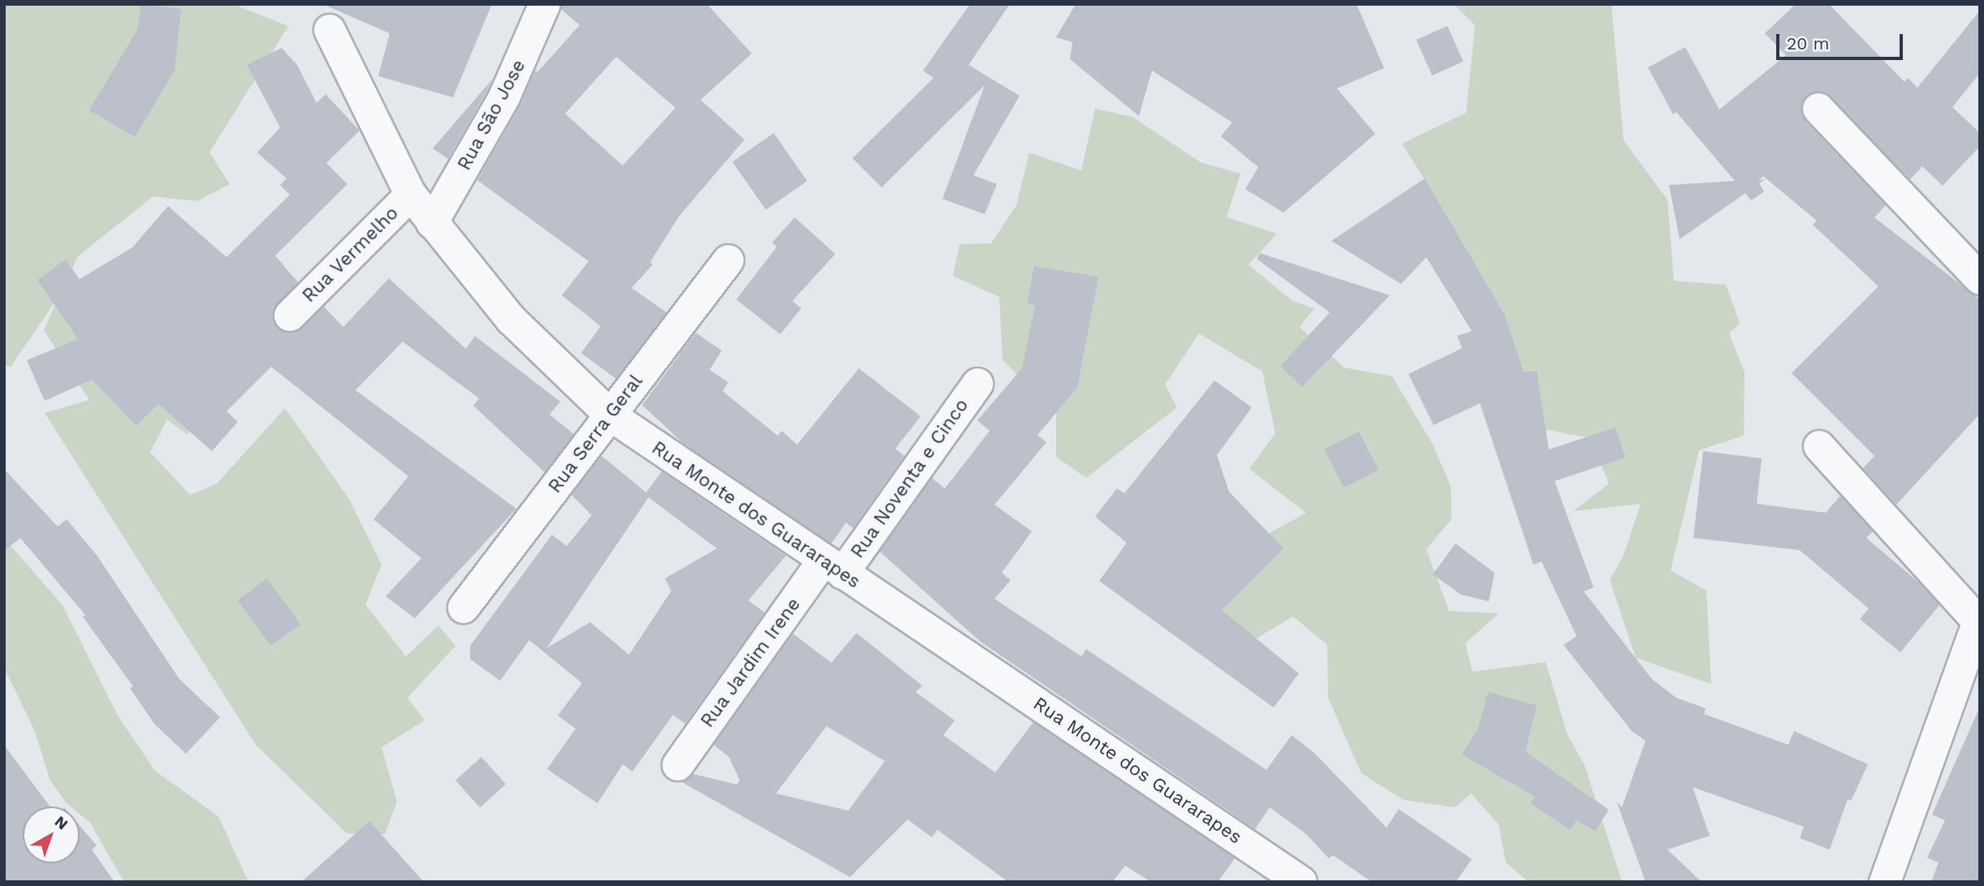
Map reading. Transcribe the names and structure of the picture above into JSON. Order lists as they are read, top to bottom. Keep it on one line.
{"streets":{"street":["Rua São Jose","Rua Vermelho","Rua Serra Geral","Rua Noventa e Cinco","Rua Monte dos Guararapes","Rua Jardim Irene"]},"crossings":[["Rua São Jose","Rua Monte dos Guararapes"],["Rua Vermelho","Rua Monte dos Guararapes"],["Rua Serra Geral","Rua Monte dos Guararapes"],["Rua Noventa e Cinco","Rua Monte dos Guararapes"],["Rua Noventa e Cinco","Rua Jardim Irene"],["Rua Monte dos Guararapes","Rua Jardim Irene"]],"scale_bar":"20 m","north":"top right"}
